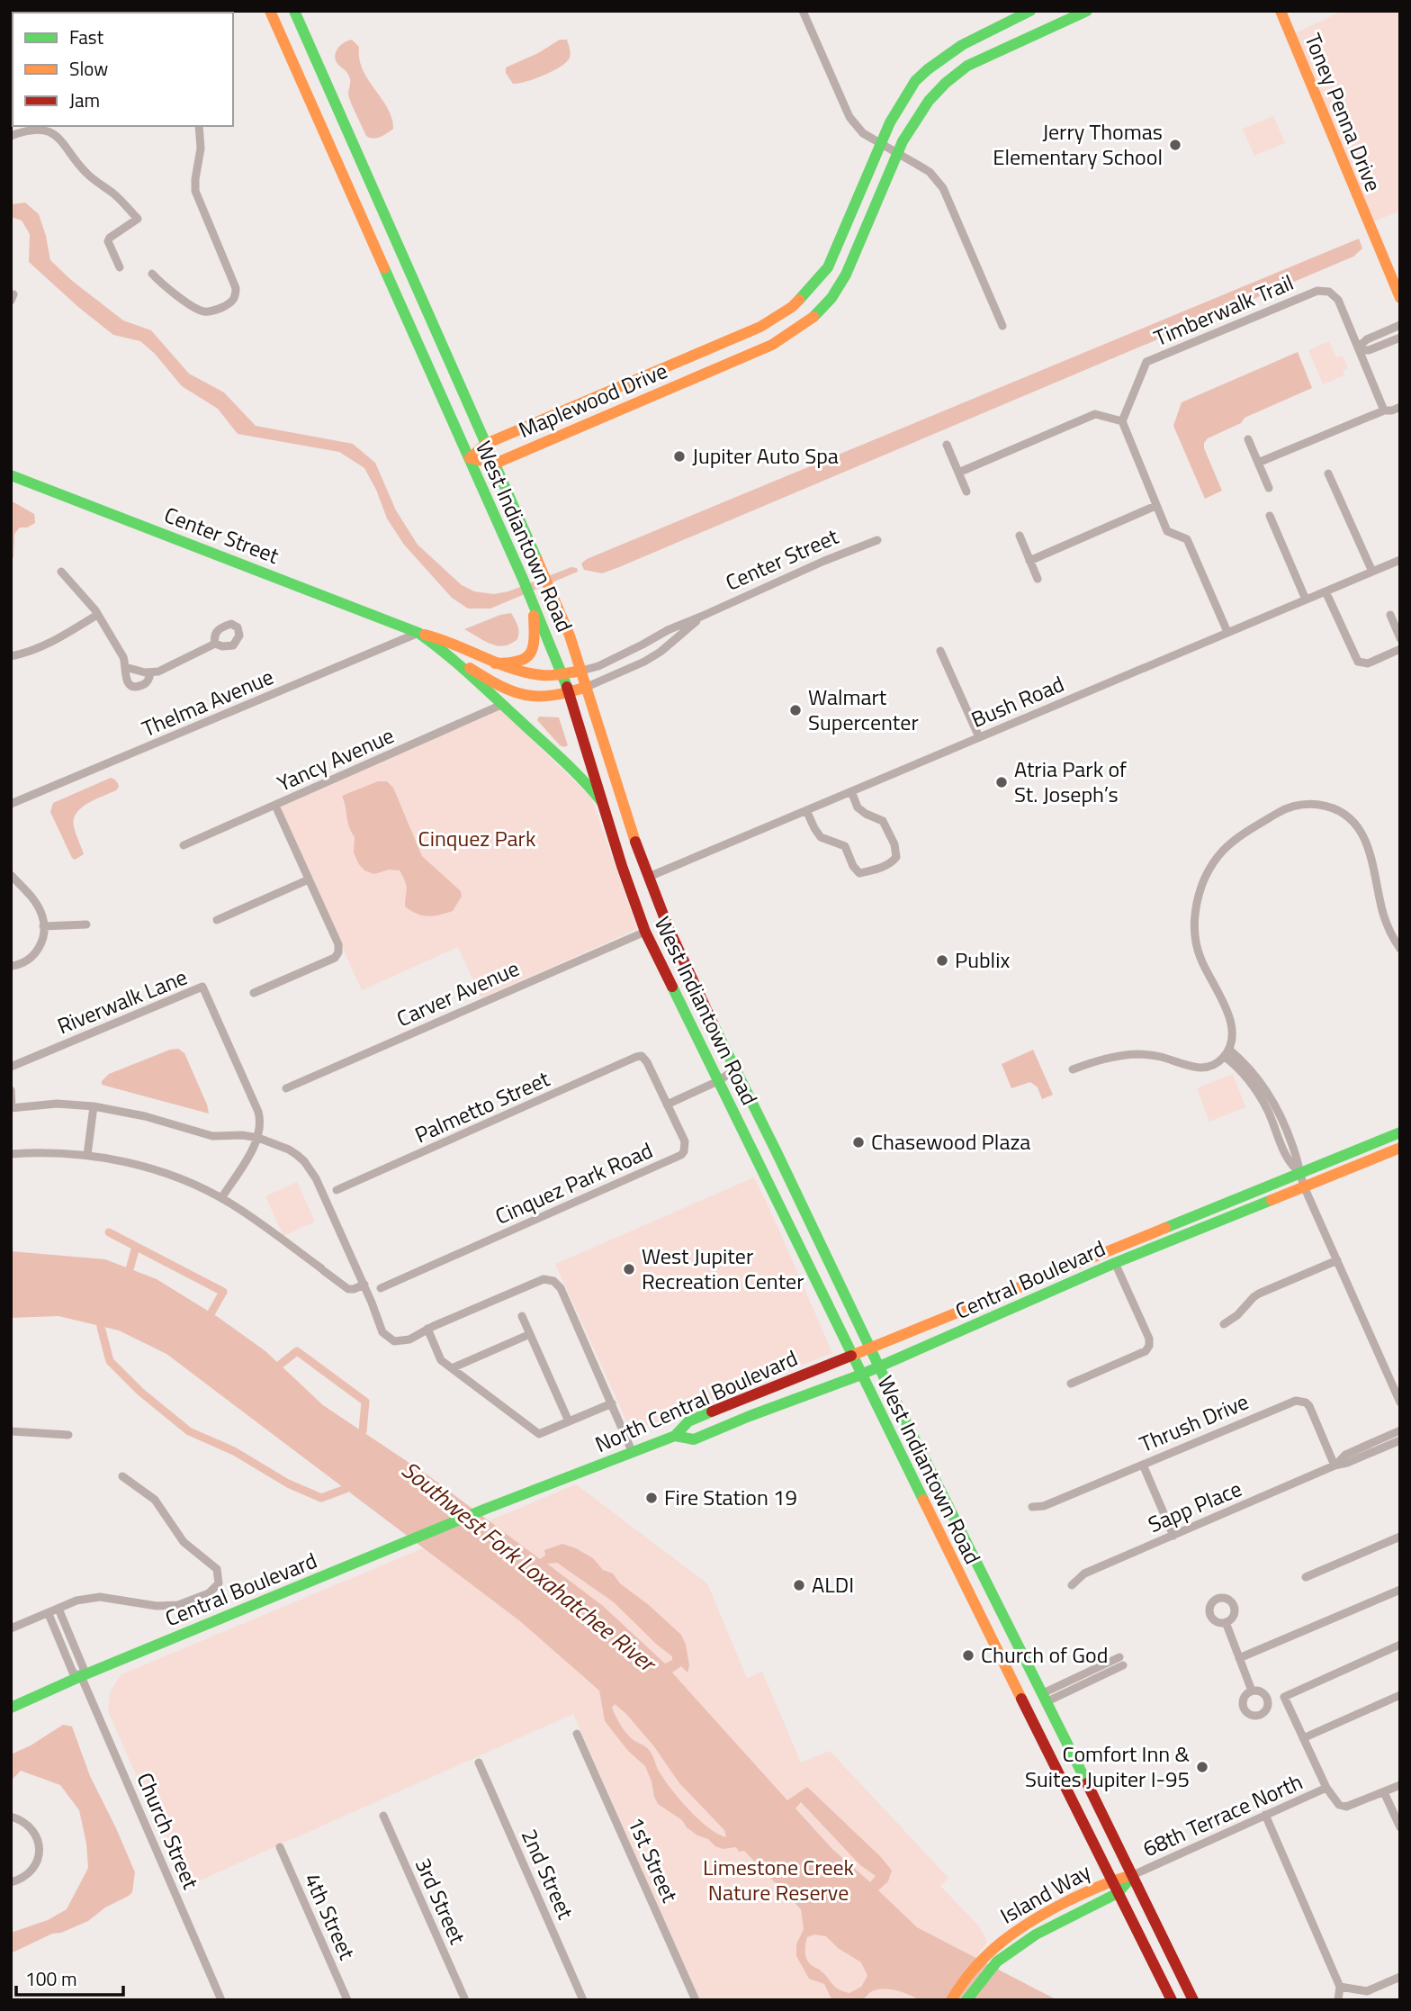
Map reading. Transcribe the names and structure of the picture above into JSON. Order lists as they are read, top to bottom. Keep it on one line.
{"streets":{"street":["Toney Penna Drive","Timberwalk Trail","Maplewood Drive","Center Street","West Indiantown Road","Bush Road","Thelma Avenue","Yancy Avenue","Carver Avenue","Riverwalk Lane","Palmetto Street","Cinquez Park Road","Central Boulevard","North Central Boulevard","Thrush Drive","Sapp Place","68th Terrace North","Church Street","1st Street","2nd Street","Island Way","3rd Street","4th Street"]},"crossings":[["Maplewood Drive","West Indiantown Road"],["Center Street","West Indiantown Road"],["Center Street","Thelma Avenue"],["Center Street","Yancy Avenue"],["West Indiantown Road","Bush Road"],["West Indiantown Road","Carver Avenue"],["West Indiantown Road","Central Boulevard"],["West Indiantown Road","North Central Boulevard"],["West Indiantown Road","68th Terrace North"],["West Indiantown Road","Island Way"],["Palmetto Street","Cinquez Park Road"],["Central Boulevard","North Central Boulevard"],["Central Boulevard","Church Street"],["Thrush Drive","Sapp Place"],["68th Terrace North","Island Way"]],"water":["Southwest Fork Loxahatchee River"],"parks":["Cinquez Park","Limestone Creek Nature Reserve"],"places":["Jerry Thomas Elementary School","Jupiter Auto Spa","Walmart Supercenter","Atria Park of St. Joseph’s","Publix","Chasewood Plaza","West Jupiter Recreation Center","Fire Station 19","ALDI","Church of God","Comfort Inn & Suites Jupiter I-95"],"legend":["Fast","Slow","Jam"],"scale_bar":"100 m"}
